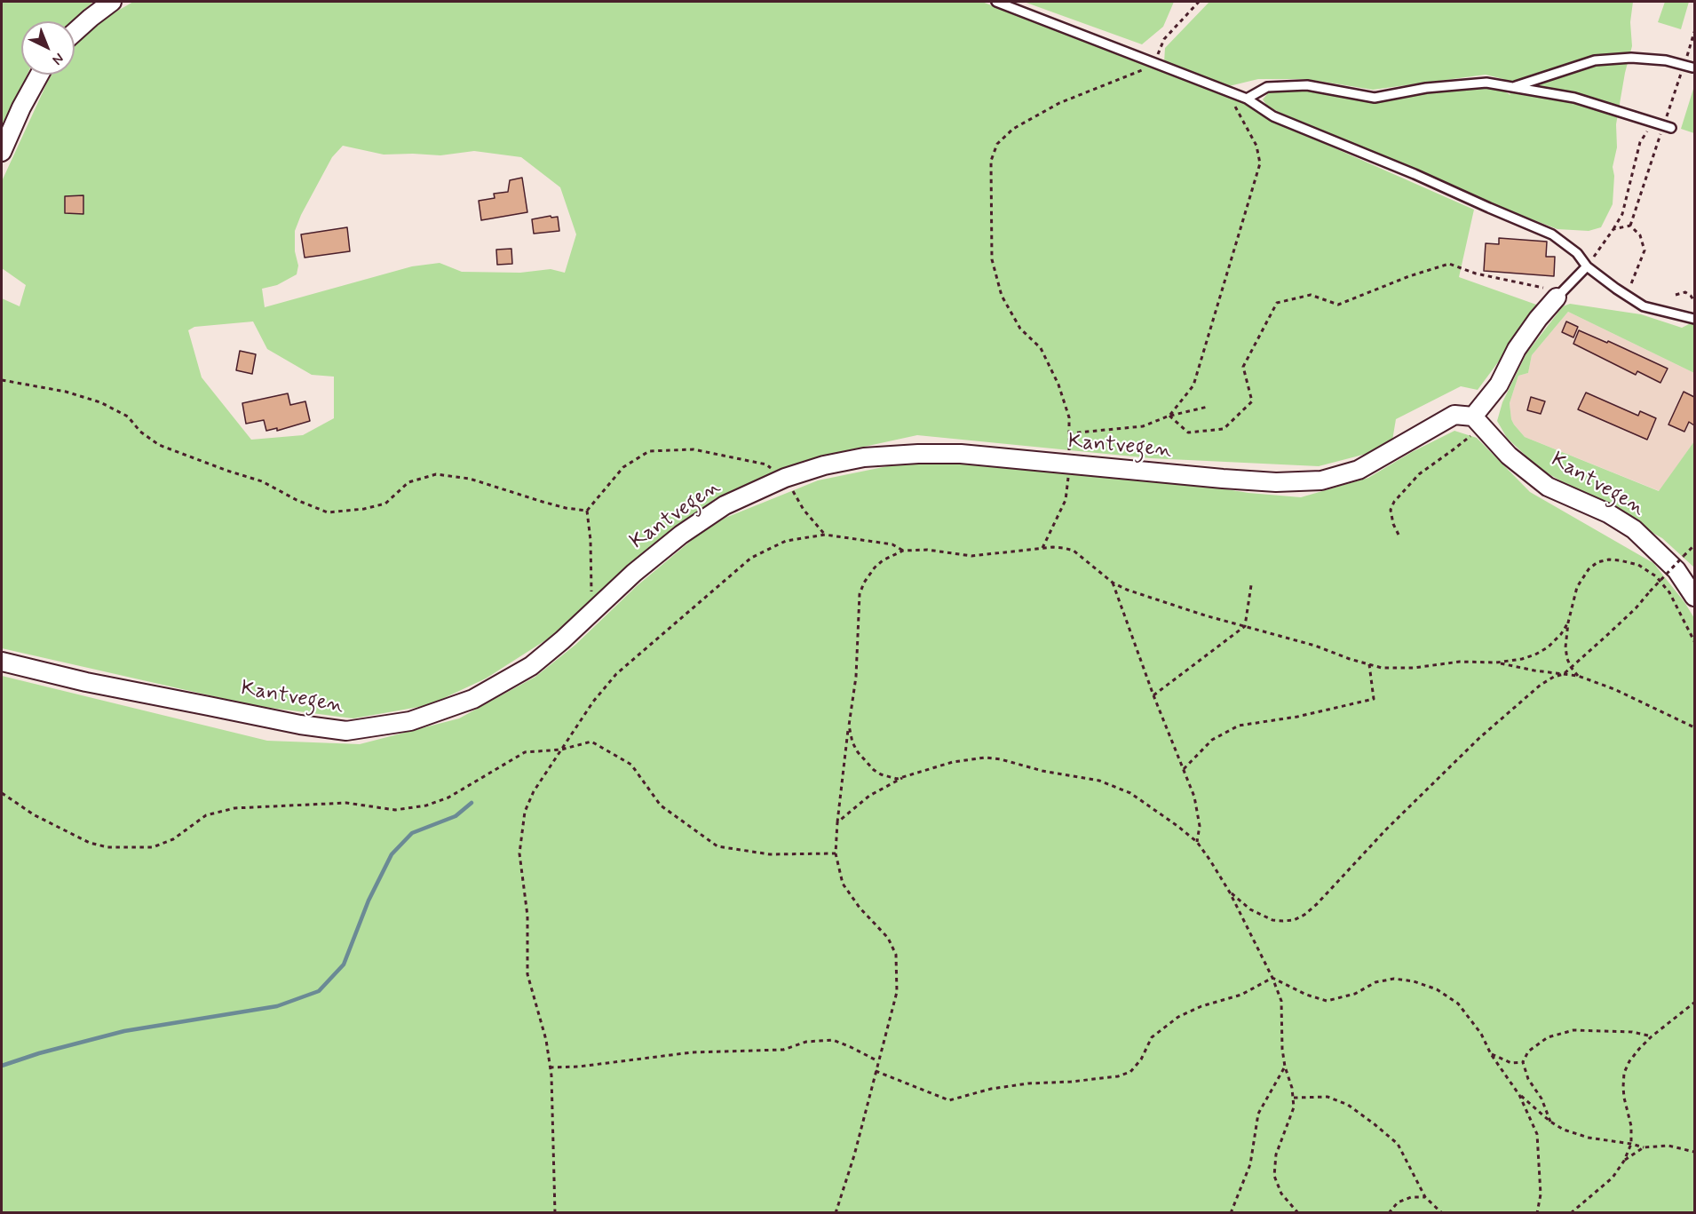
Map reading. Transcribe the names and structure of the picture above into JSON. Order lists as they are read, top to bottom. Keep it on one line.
{"streets":{"street":["Kantvegen"]},"north":"bottom right"}
